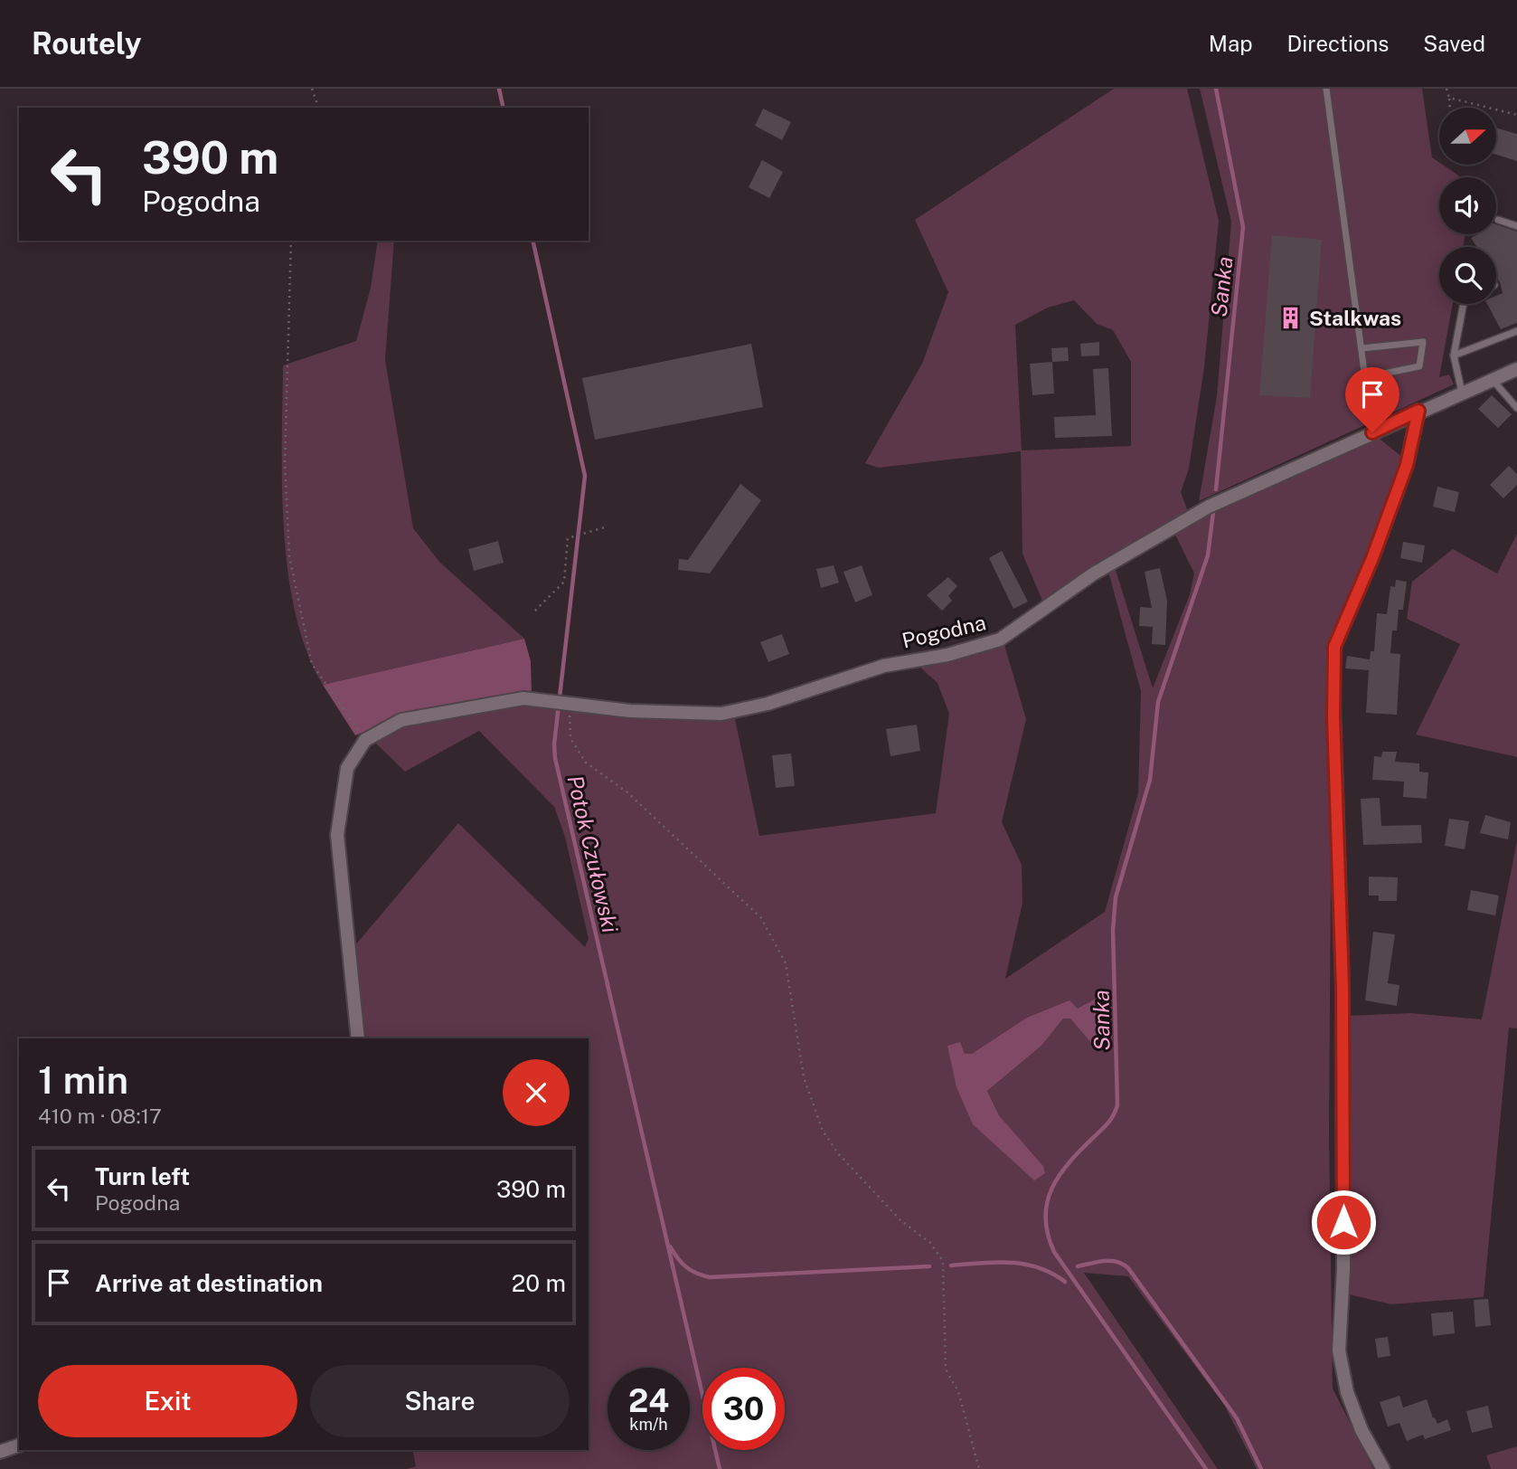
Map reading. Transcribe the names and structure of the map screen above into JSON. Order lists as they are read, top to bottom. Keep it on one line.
{"streets":{"street":["Pogodna"]},"water":["Sanka","Potok Czułowski"],"places":{"building":["Stalkwas"]},"north":"right","page":{"header":"Routely","nav":["Map","Directions","Saved"],"turn":["390 m","Pogodna"],"heading":["1 min","410 m · 08:17"],"list":[{"name":"Turn left","note":"Pogodna","value":"390 m"},{"name":"Arrive at destination","value":"20 m"}],"buttons":["Exit","Share"],"speed":"24 km/h","limit":"30"}}
